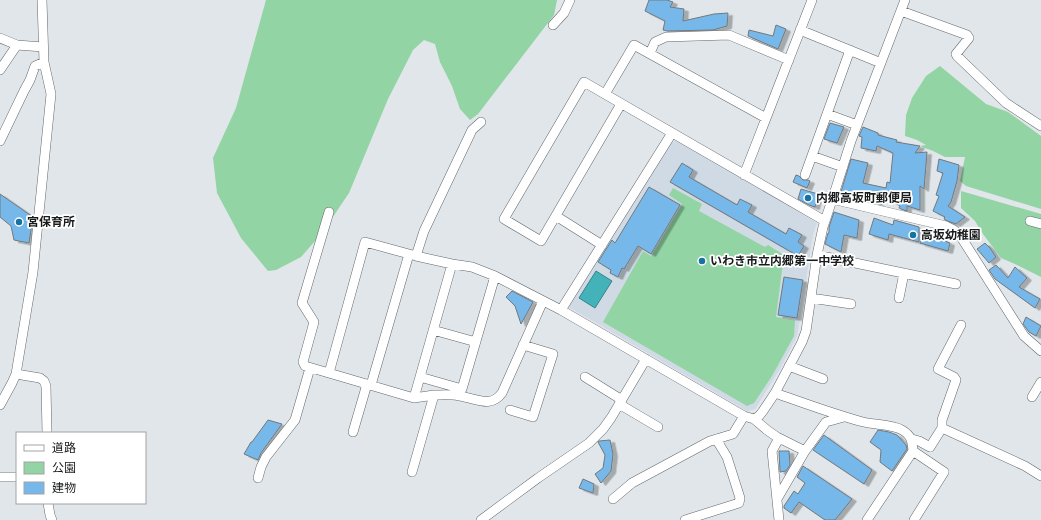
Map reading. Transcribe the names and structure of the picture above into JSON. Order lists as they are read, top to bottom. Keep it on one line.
{"places":["内郷高坂町郵便局","宮保育所","高坂幼稚園","いわき市立内郷第一中学校"],"legend":["道路","公園","建物"]}
